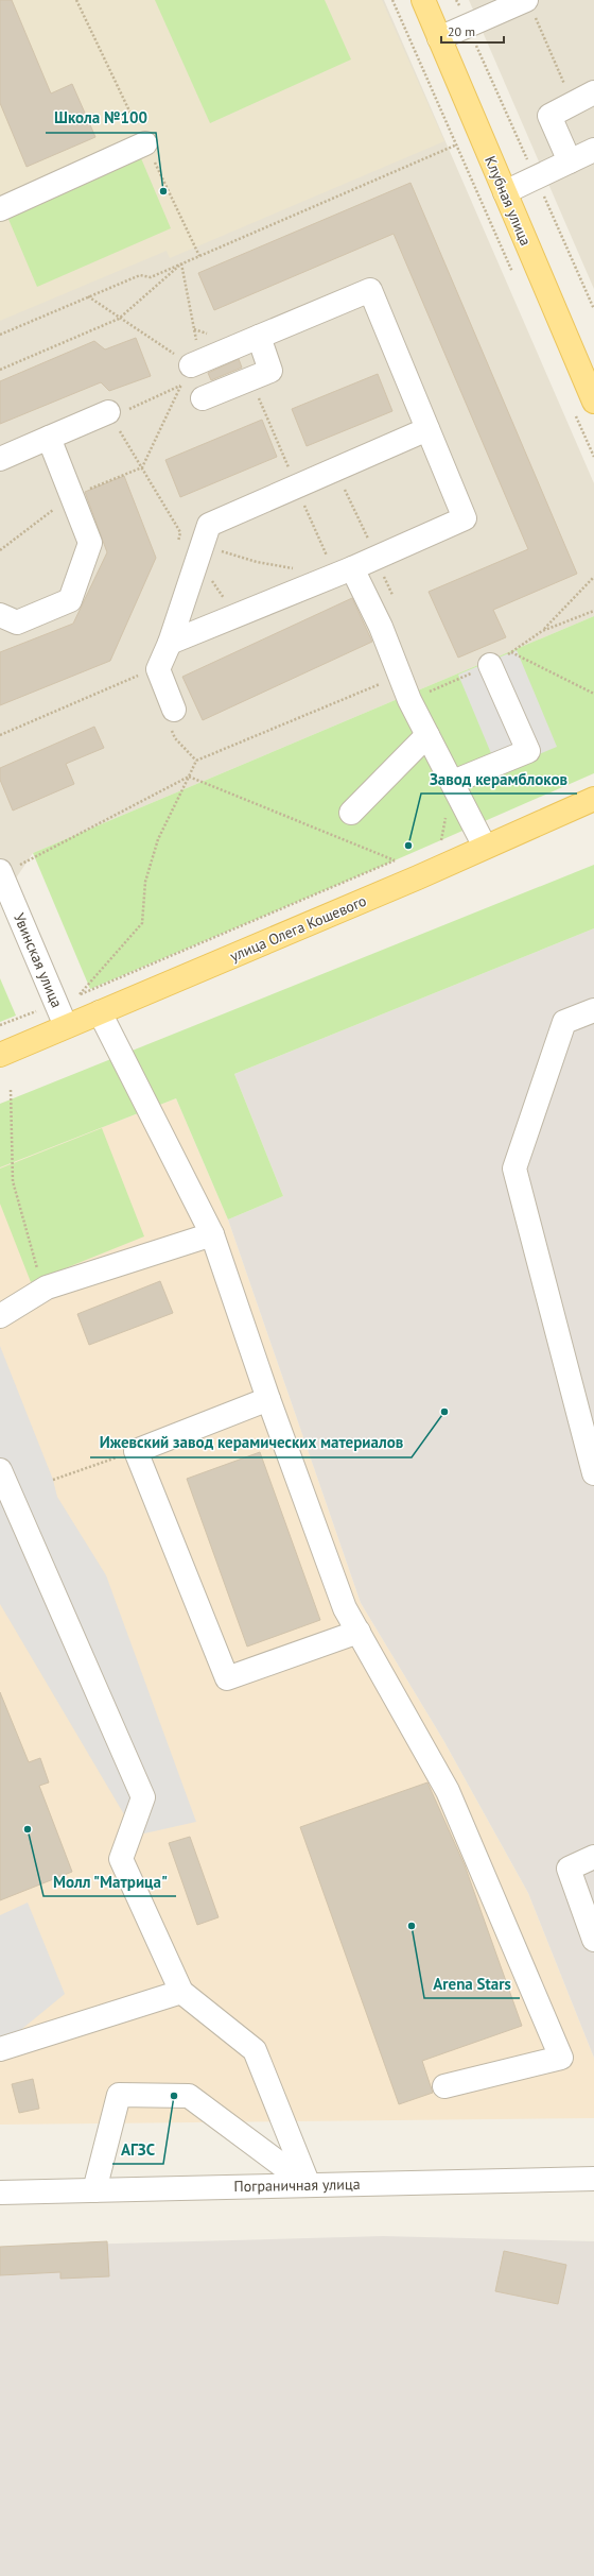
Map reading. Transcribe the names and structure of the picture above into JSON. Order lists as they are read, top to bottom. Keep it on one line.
{"streets":{"main road":["Клубная улица","улица Олега Кошевого"],"street":["Увинская улица","Пограничная улица"]},"crossings":[["улица Олега Кошевого","Увинская улица"]],"places":["Школа №100","Завод керамблоков","Ижевский завод керамических материалов","Молл \"Матрица\"","Arena Stars","АГЗС"],"scale_bar":"20 m"}
